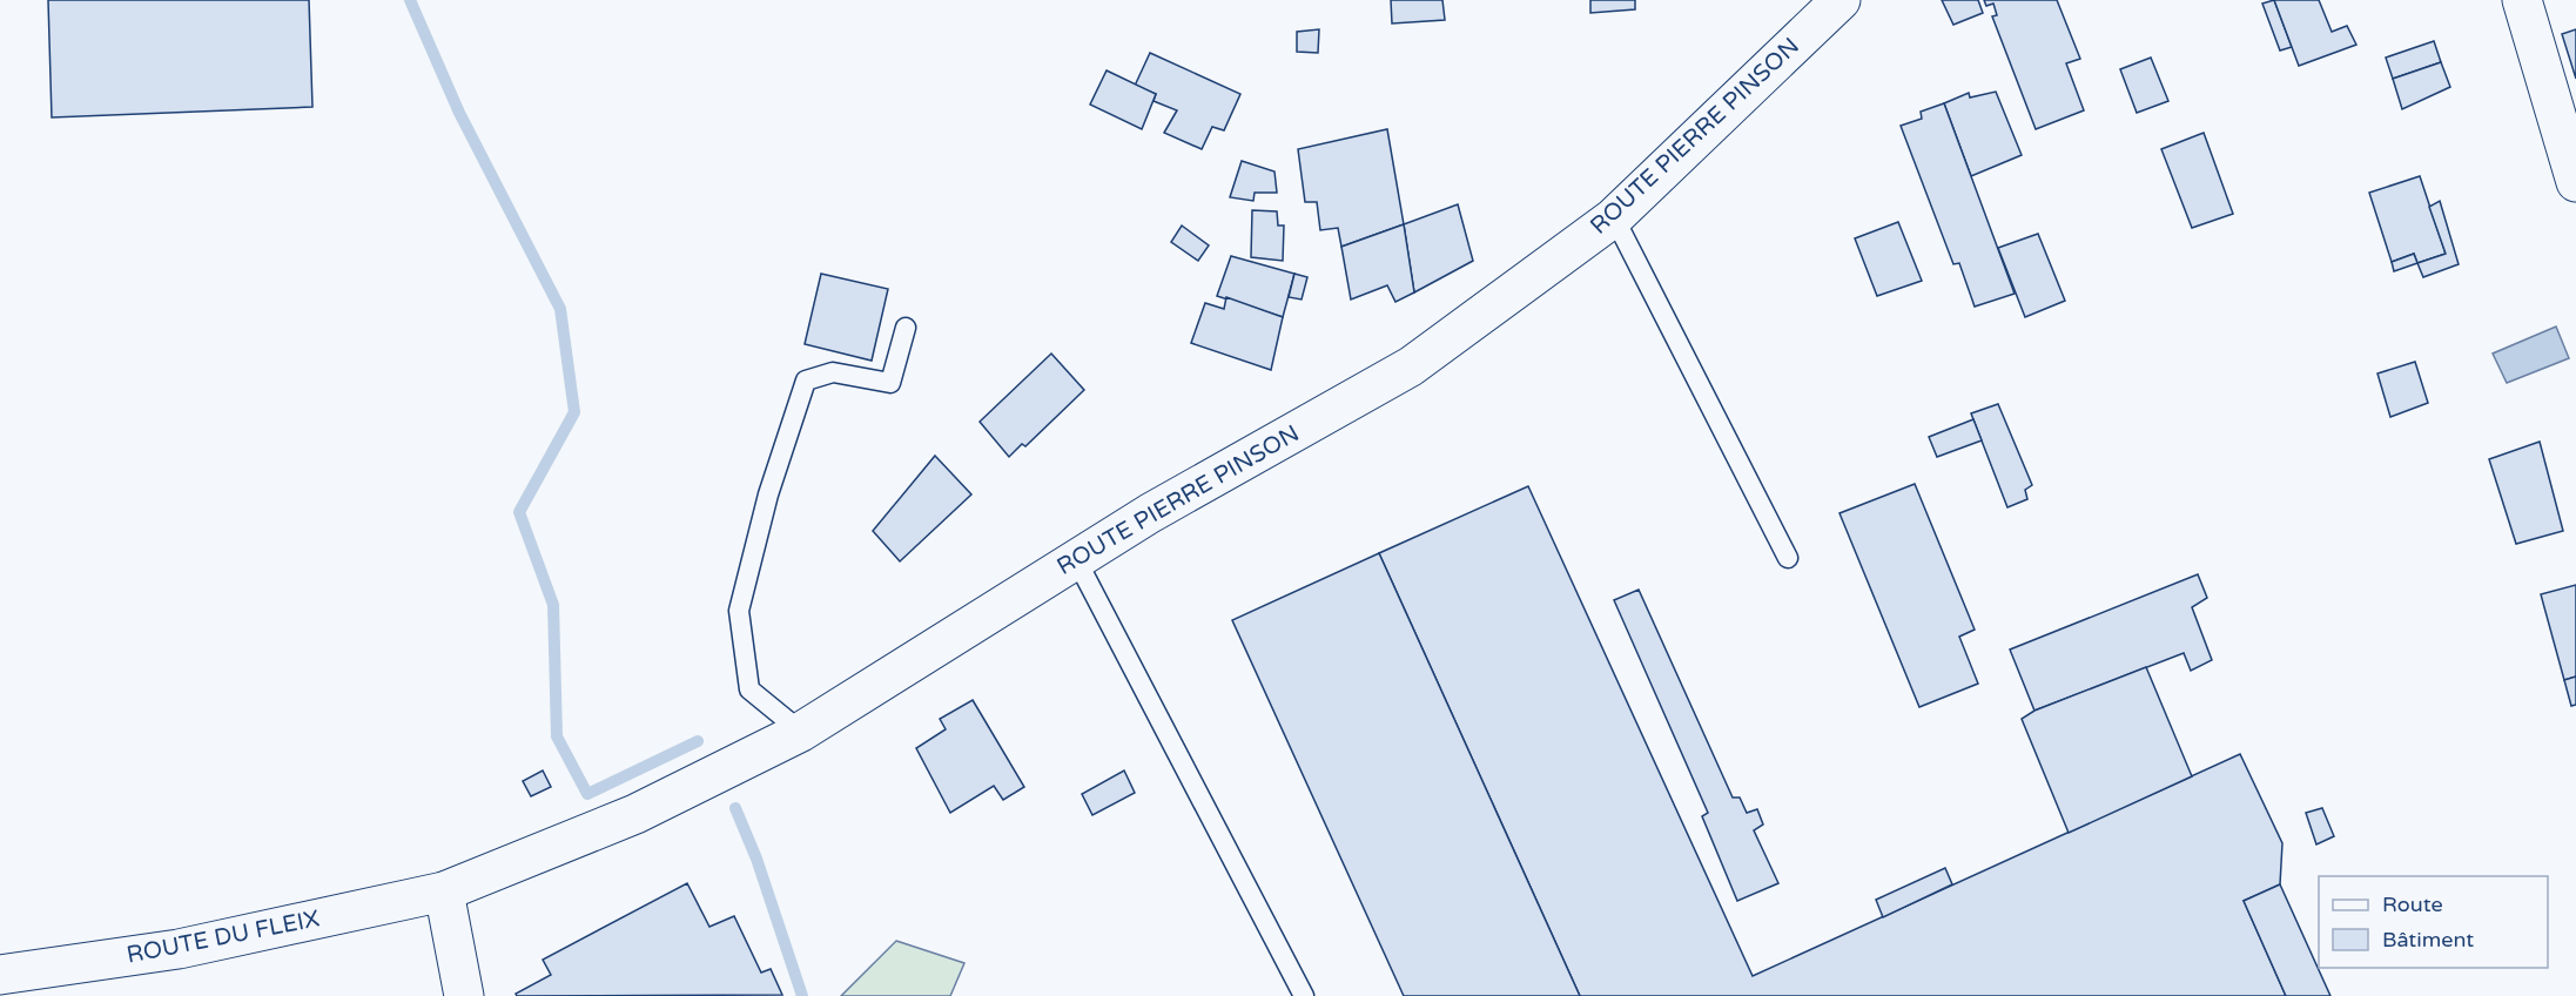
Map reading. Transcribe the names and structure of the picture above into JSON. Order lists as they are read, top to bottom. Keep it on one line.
{"streets":{"main road":["ROUTE PIERRE PINSON","ROUTE DU FLEIX"]},"crossings":[["ROUTE PIERRE PINSON","ROUTE DU FLEIX"]],"legend":["Route","Bâtiment"]}
